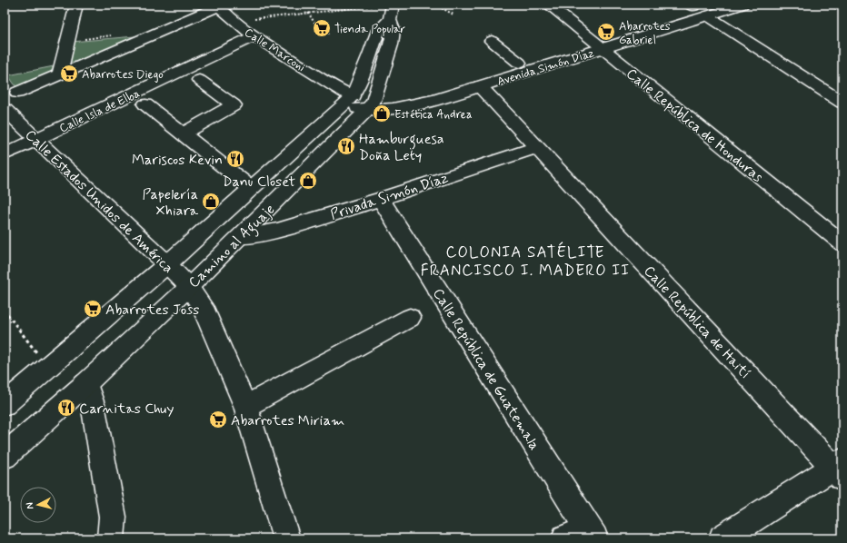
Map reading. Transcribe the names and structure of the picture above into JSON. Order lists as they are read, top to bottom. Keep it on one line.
{"streets":{"street":["Calle Marconi","Avenida Simón Díaz","Calle Isla de Elba","Calle República de Honduras","Privada Simón Díaz","Calle Estados Unidos de América","Camino al Aguaje","Calle República de Haití","Calle República de Guatemala"]},"crossings":[["Calle Marconi","Avenida Simón Díaz"],["Calle Marconi","Calle Isla de Elba"],["Calle Marconi","Camino al Aguaje"],["Avenida Simón Díaz","Calle República de Honduras"],["Avenida Simón Díaz","Camino al Aguaje"],["Avenida Simón Díaz","Calle República de Haití"],["Calle Isla de Elba","Calle Estados Unidos de América"],["Privada Simón Díaz","Camino al Aguaje"],["Privada Simón Díaz","Calle República de Haití"],["Privada Simón Díaz","Calle República de Guatemala"],["Calle Estados Unidos de América","Camino al Aguaje"]],"districts":["COLONIA SATÉLITE FRANCISCO I. MADERO II"],"places":{"supermarket":["Tienda Popular","Abarrotes Gabriel","Abarrotes Diego","Abarrotes Joss","Abarrotes Miriam"],"shop":["Estética Andrea","Danu Closet","Papelería Xhiara"],"restaurant":["Hamburguesa Doña Lety","Mariscos Kevin","Carnitas Chuy"]},"north":"left"}
